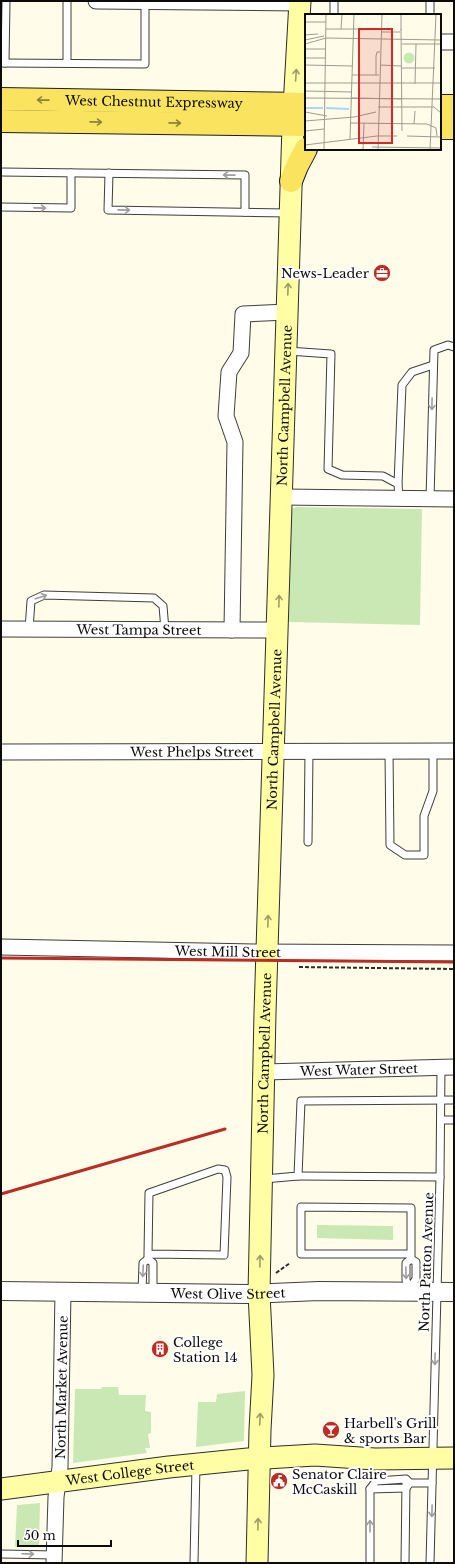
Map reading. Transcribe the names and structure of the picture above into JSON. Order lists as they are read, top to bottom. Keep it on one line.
{"streets":{"main road":["West Chestnut Expressway","North Campbell Avenue","West College Street"],"street":["West Tampa Street","West Phelps Street","West Mill Street","West Water Street","West Olive Street","North Market Avenue"],"lane":["North Patton Avenue"]},"crossings":[["West Chestnut Expressway","North Campbell Avenue"],["North Campbell Avenue","West Tampa Street"],["North Campbell Avenue","West Phelps Street"],["North Campbell Avenue","West Mill Street"],["North Campbell Avenue","West Water Street"],["North Campbell Avenue","West Olive Street"],["North Campbell Avenue","West College Street"],["West Water Street","North Patton Avenue"],["North Patton Avenue","West Olive Street"],["North Patton Avenue","West College Street"],["West Olive Street","North Market Avenue"],["North Market Avenue","West College Street"]],"one_way":["North Campbell Avenue"],"places":{"office":["News-Leader"],"building":["College Station 14"],"bar":["Harbell's Grill & sports Bar"],"public building":["Senator Claire McCaskill"]},"scale_bar":"50 m"}
